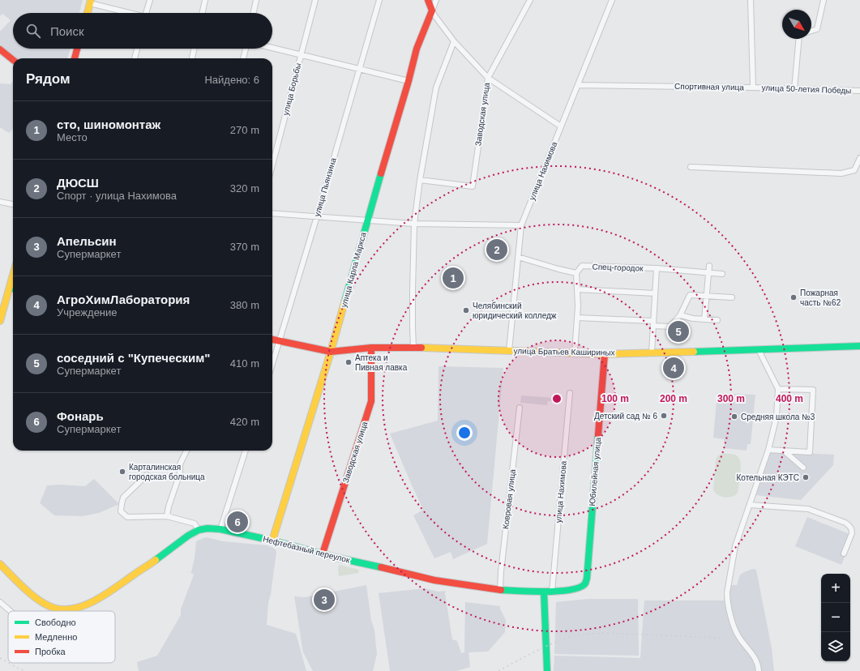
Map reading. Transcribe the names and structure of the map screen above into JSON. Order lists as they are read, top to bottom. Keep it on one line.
{"streets":{"main road":["Заводская улица","улица Карла Маркса","улица Братьев Кашириных","Юбилейная улица","Нефтебазный переулок"],"street":["Спортивная улица","улица Борьбы","улица 50-летия Победы","улица Нахимова","улица Пьянзина","Спец-городок","Ковровая улица"]},"crossings":[["Спортивная улица","улица 50-летия Победы"],["Спортивная улица","улица Нахимова"],["Заводская улица","улица Братьев Кашириных"],["Заводская улица","Нефтебазный переулок"],["улица Нахимова","улица Братьев Кашириных"],["улица Нахимова","Нефтебазный переулок"],["улица Пьянзина","улица Братьев Кашириных"],["улица Карла Маркса","улица Братьев Кашириных"],["улица Карла Маркса","Нефтебазный переулок"],["улица Братьев Кашириных","Юбилейная улица"],["Юбилейная улица","Нефтебазный переулок"],["Ковровая улица","Нефтебазный переулок"]],"places":["Пожарная часть №62","Челябинский юридический колледж","Аптека и Пивная лавка","Детский сад № 6","Средняя школа №3","Карталинская городская больница","Котельная КЭТС"],"legend":["Свободно","Медленно","Пробка"],"north":"bottom right","page":{"search":"Поиск","heading":["Рядом","Найдено: 6"],"list":[{"mark":"1","name":"сто, шиномонтаж","note":"Место","value":"270 m"},{"mark":"2","name":"ДЮСШ","note":"Спорт · улица Нахимова","value":"320 m"},{"mark":"3","name":"Апельсин","note":"Супермаркет","value":"370 m"},{"mark":"4","name":"АгроХимЛаборатория","note":"Учреждение","value":"380 m"},{"mark":"5","name":"соседний с \"Купеческим\"","note":"Супермаркет","value":"410 m"},{"mark":"6","name":"Фонарь","note":"Супермаркет","value":"420 m"}],"pins":["2","1","5","4","6","3"],"map_buttons":["+","−"]},"rings":["100 m","200 m","300 m","400 m"]}
